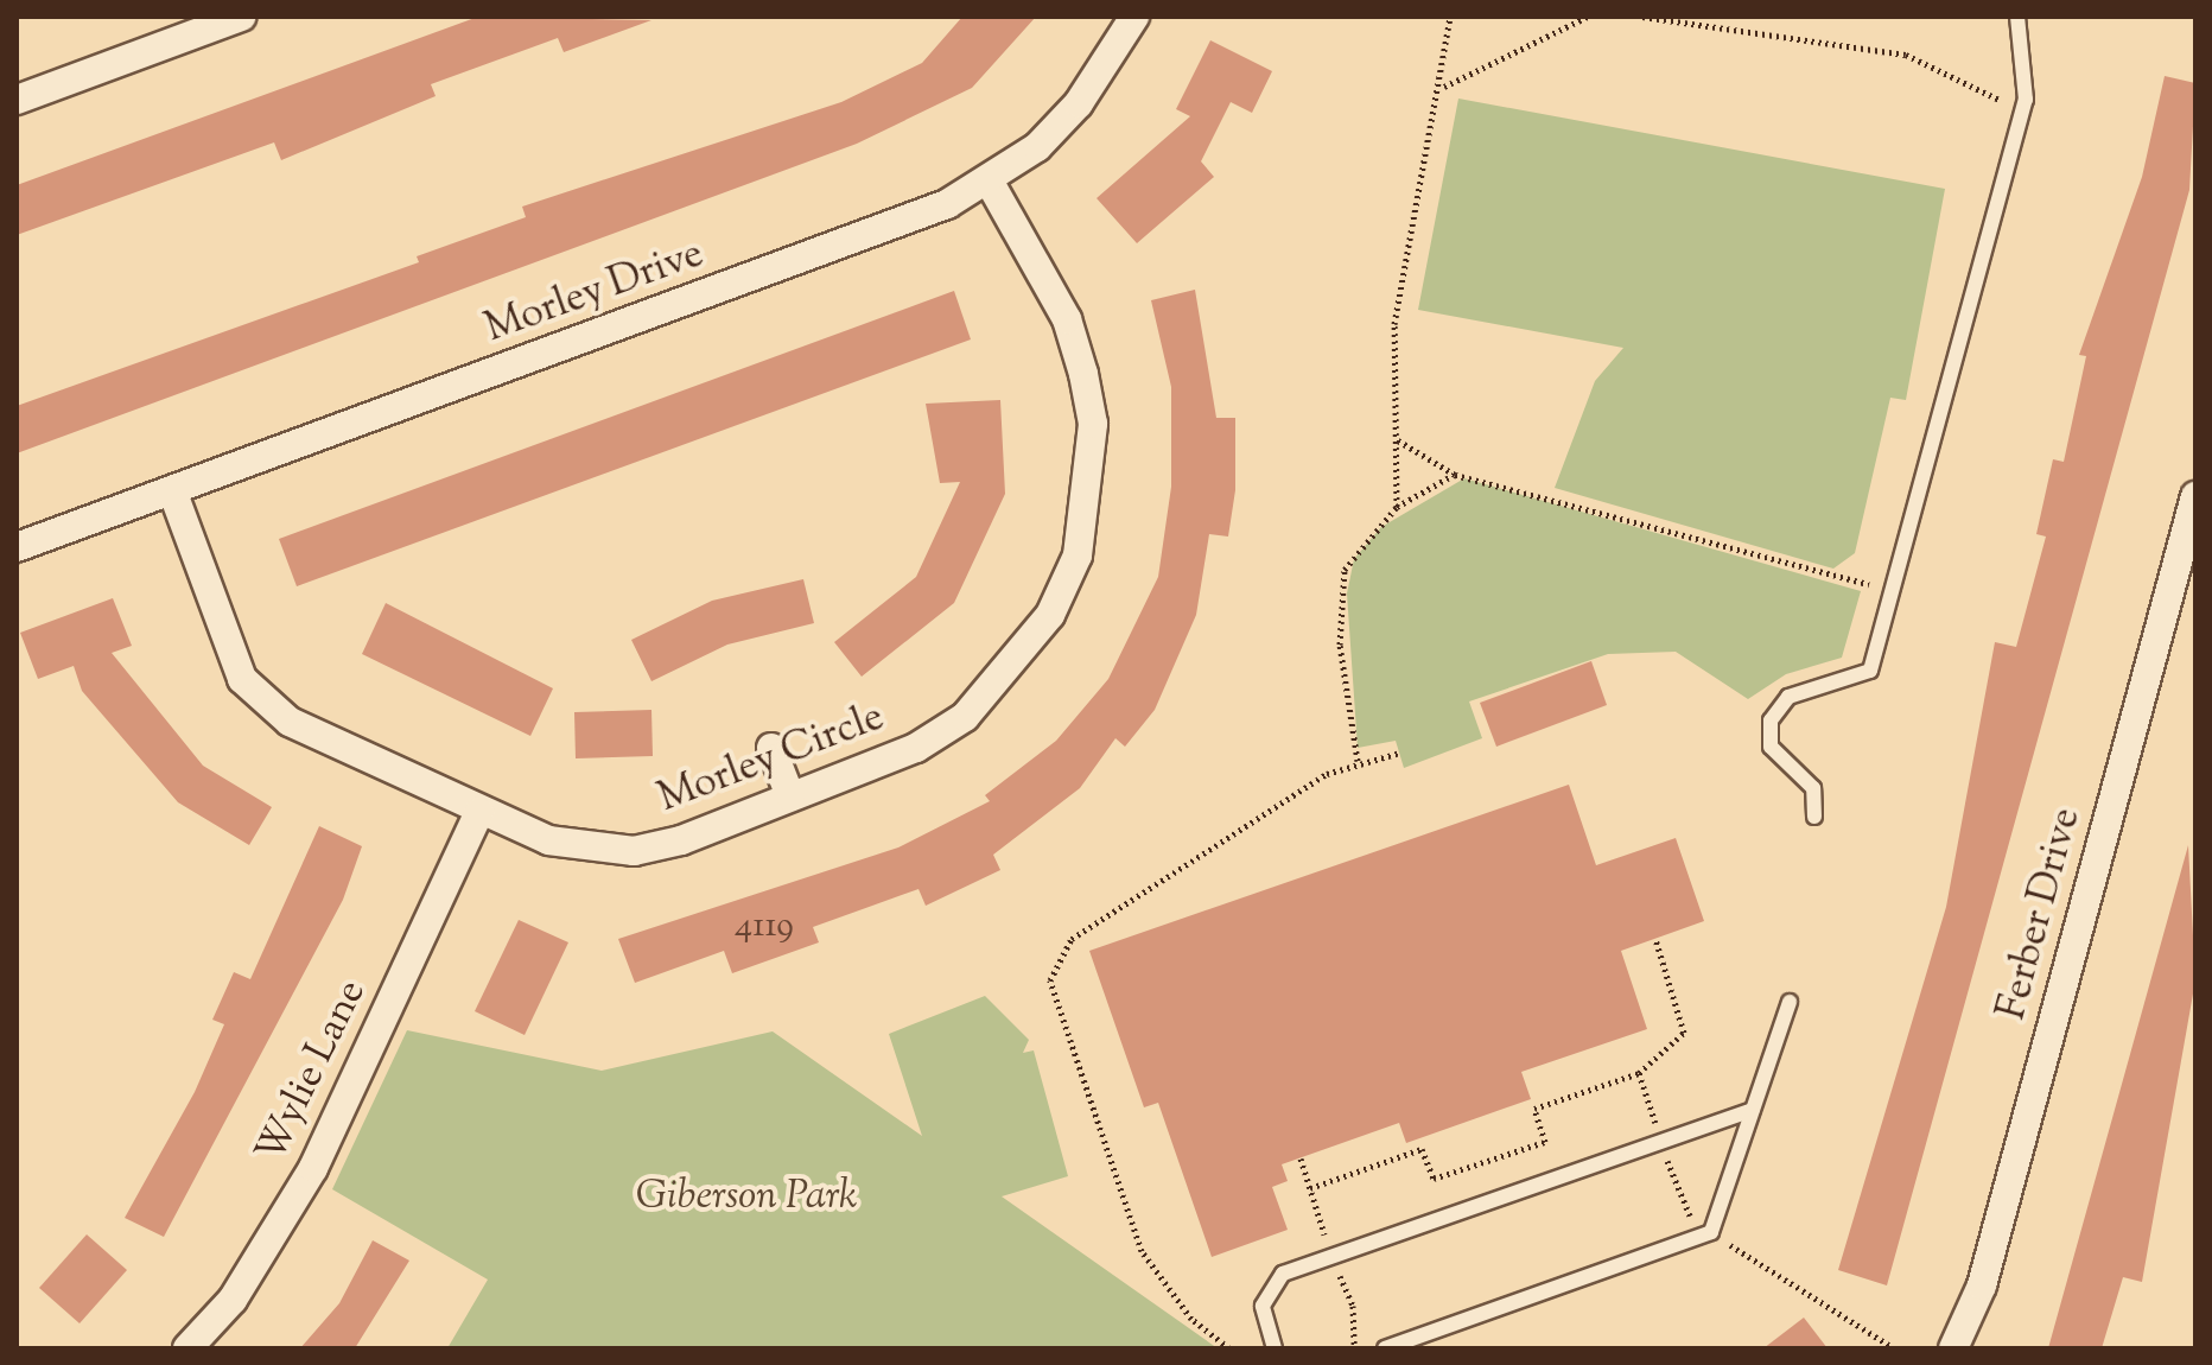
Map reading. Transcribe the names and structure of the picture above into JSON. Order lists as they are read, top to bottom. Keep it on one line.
{"streets":{"street":["Morley Drive","Morley Circle","Ferber Drive","Wylie Lane"]},"crossings":[["Morley Drive","Morley Circle"],["Morley Circle","Wylie Lane"]],"parks":["Giberson Park"],"house_numbers":["4119"]}
